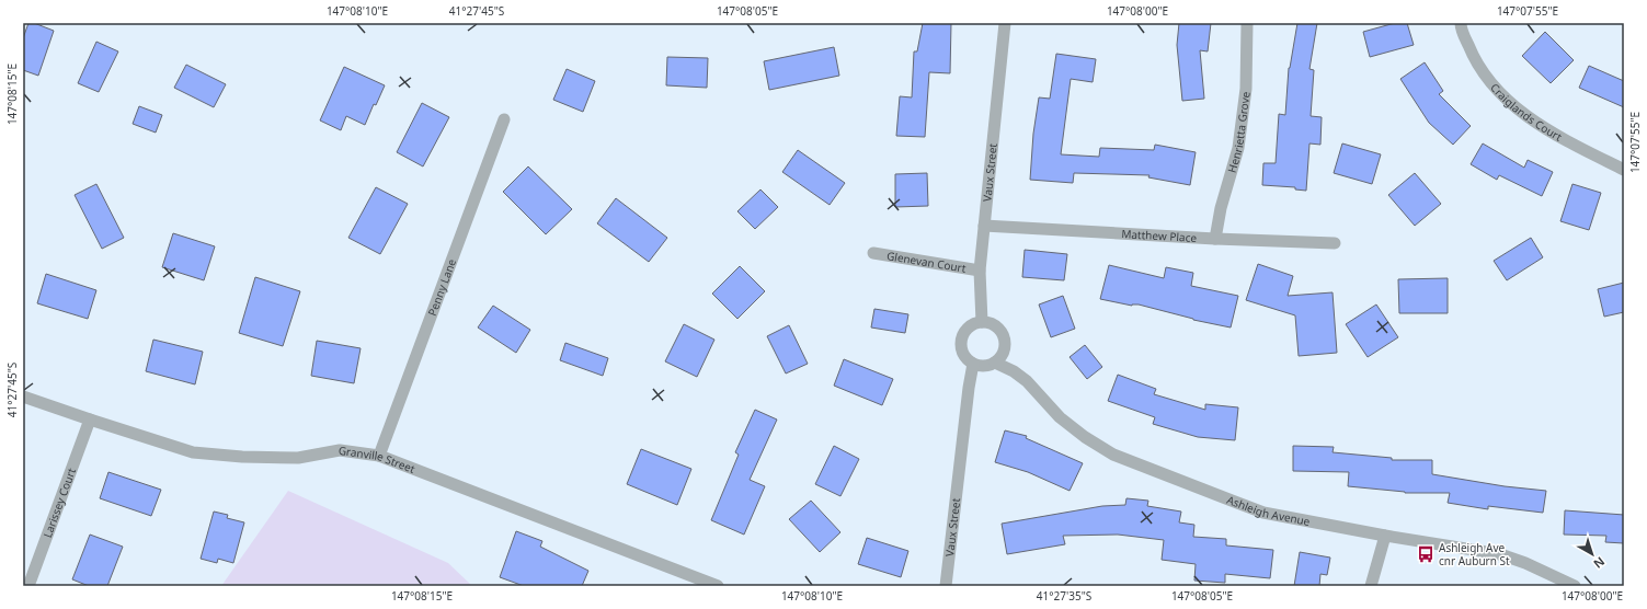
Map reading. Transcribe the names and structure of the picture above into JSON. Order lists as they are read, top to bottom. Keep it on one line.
{"streets":{"street":["Craiglands Court","Henrietta Grove","Vaux Street","Matthew Place","Glenevan Court","Penny Lane","Granville Street","Larissey Court","Ashleigh Avenue"]},"crossings":[["Henrietta Grove","Matthew Place"],["Vaux Street","Matthew Place"],["Vaux Street","Glenevan Court"],["Vaux Street","Ashleigh Avenue"],["Penny Lane","Granville Street"],["Granville Street","Larissey Court"]],"places":{"bus stop":["Ashleigh Ave cnr Auburn St"]},"north":"bottom right","coordinates":["147°08'10\"E","41°27'45\"S","147°08'05\"E","147°08'00\"E","147°07'55\"E","147°08'15\"E","41°27'35\"S"]}
